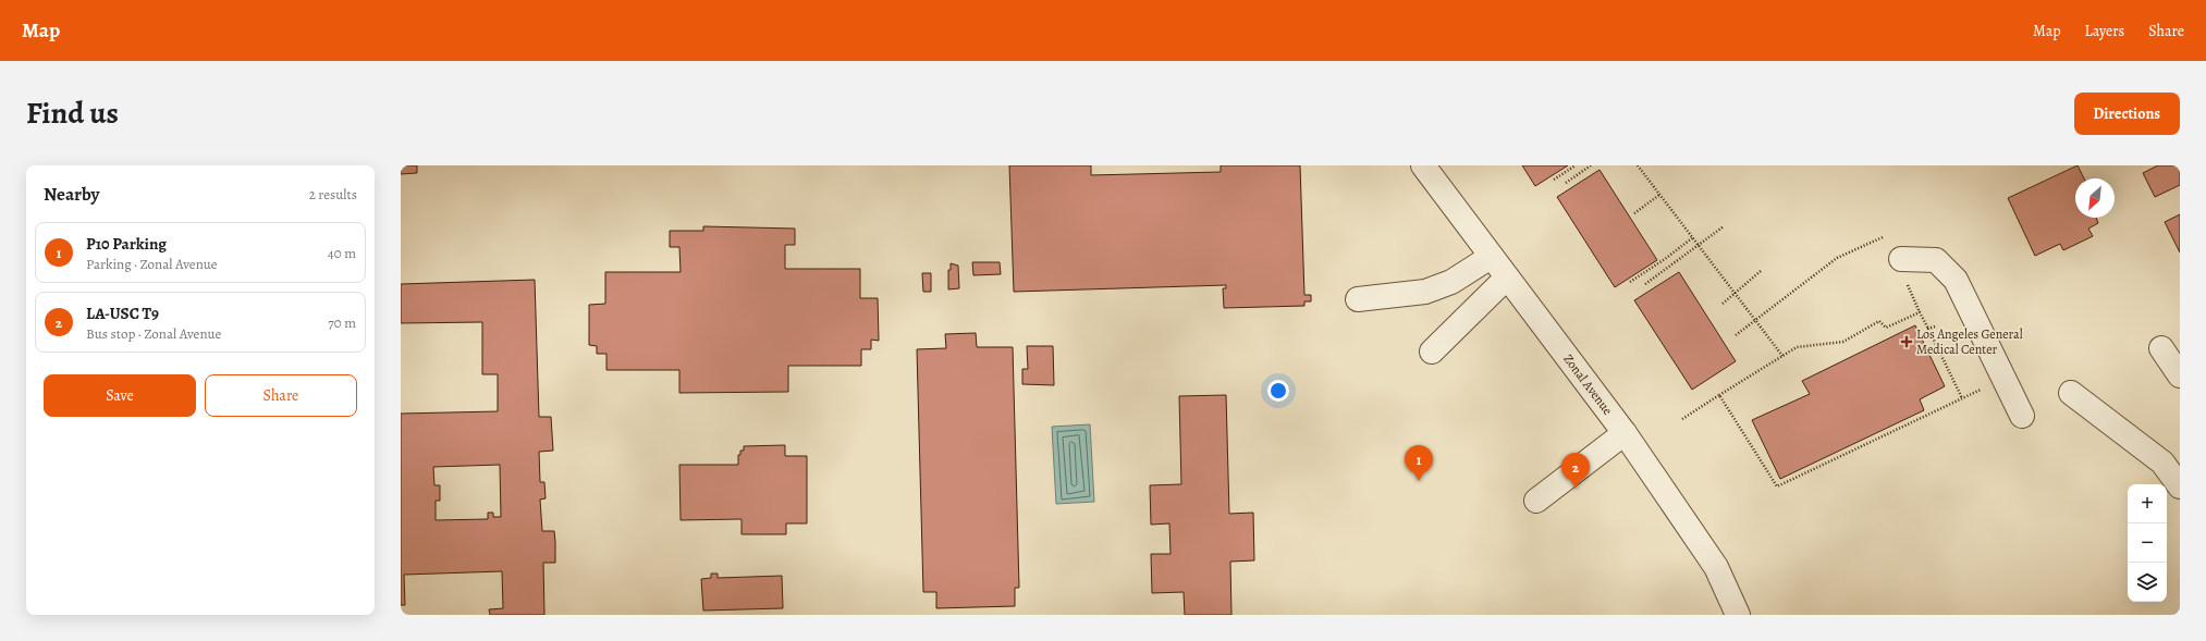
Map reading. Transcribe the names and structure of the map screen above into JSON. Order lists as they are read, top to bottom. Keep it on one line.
{"streets":{"street":["Zonal Avenue"]},"places":{"health":["Los Angeles General Medical Center"]},"north":"bottom left","page":{"header":"Map","nav":["Map","Layers","Share"],"title":"Find us","buttons":["Directions",["Save","Share"]],"heading":["Nearby","2 results"],"list":[{"mark":"1","name":"P10 Parking","note":"Parking · Zonal Avenue","value":"40 m"},{"mark":"2","name":"LA-USC T9","note":"Bus stop · Zonal Avenue","value":"70 m"}],"pins":["1","2"],"map_buttons":["+","−"]}}
